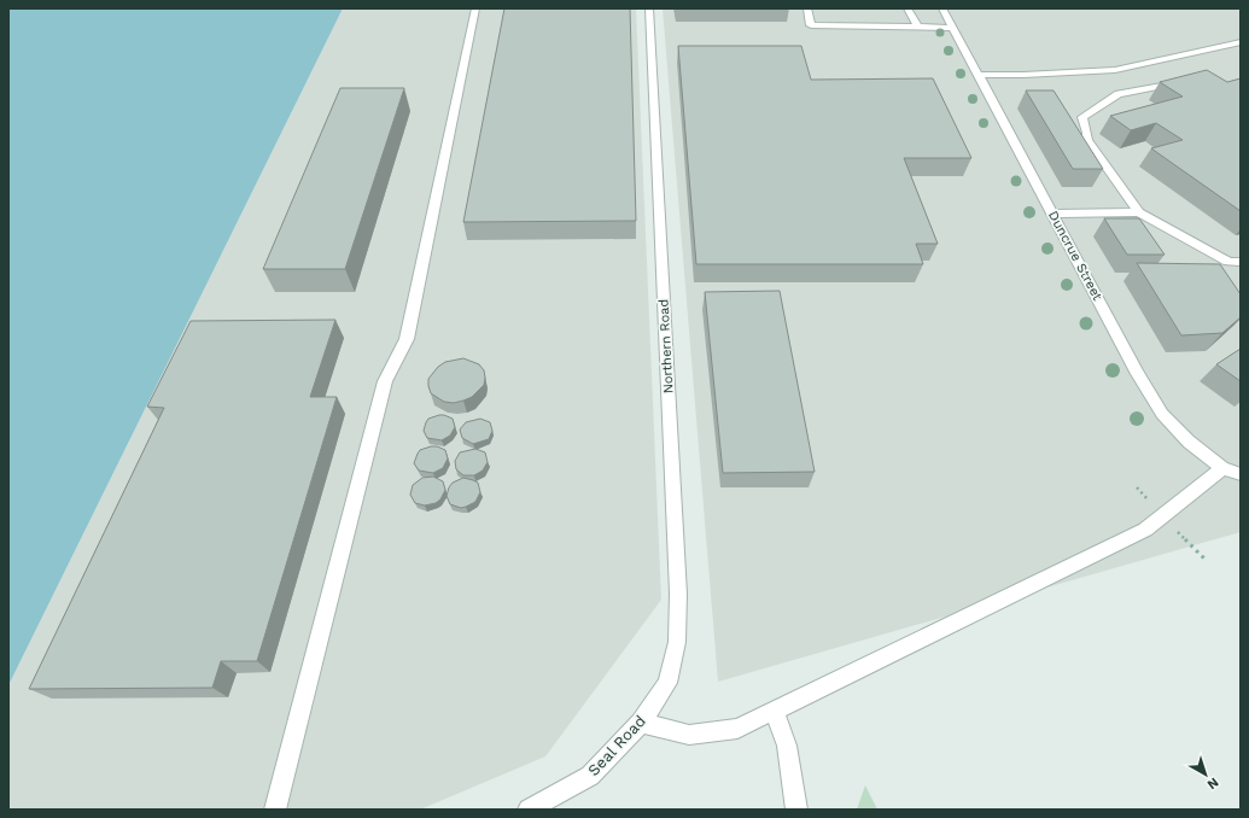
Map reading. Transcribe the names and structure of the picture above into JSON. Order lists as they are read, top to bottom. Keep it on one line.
{"streets":{"street":["Duncrue Street","Northern Road","Seal Road"]},"crossings":[["Northern Road","Seal Road"]],"north":"bottom right"}
